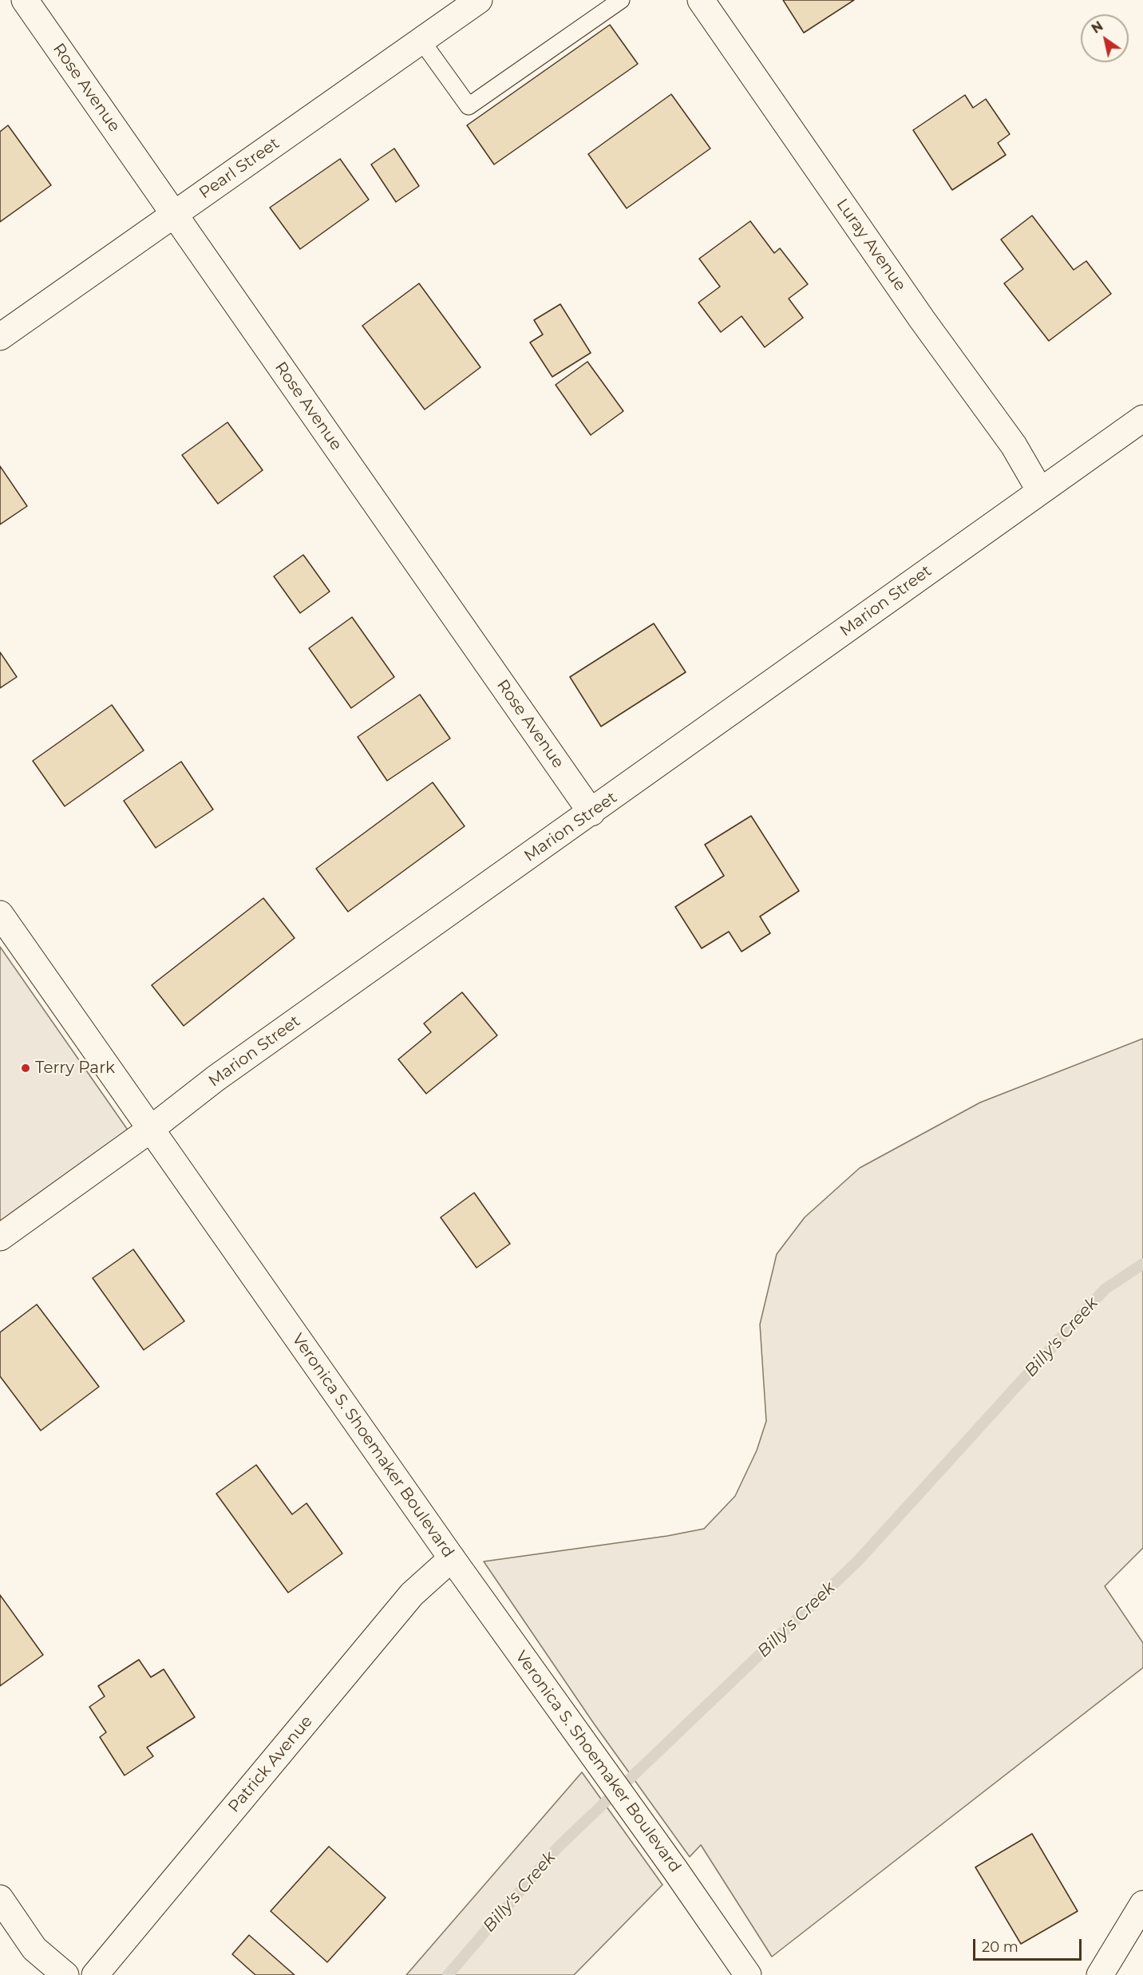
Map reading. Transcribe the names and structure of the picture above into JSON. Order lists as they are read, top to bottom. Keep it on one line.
{"streets":{"street":["Rose Avenue","Pearl Street","Luray Avenue","Marion Street","Veronica S. Shoemaker Boulevard","Patrick Avenue"]},"crossings":[["Rose Avenue","Pearl Street"],["Rose Avenue","Marion Street"],["Luray Avenue","Marion Street"],["Marion Street","Veronica S. Shoemaker Boulevard"],["Veronica S. Shoemaker Boulevard","Patrick Avenue"]],"water":["Billy's Creek"],"places":["Terry Park"],"scale_bar":"20 m","north":"top left"}
